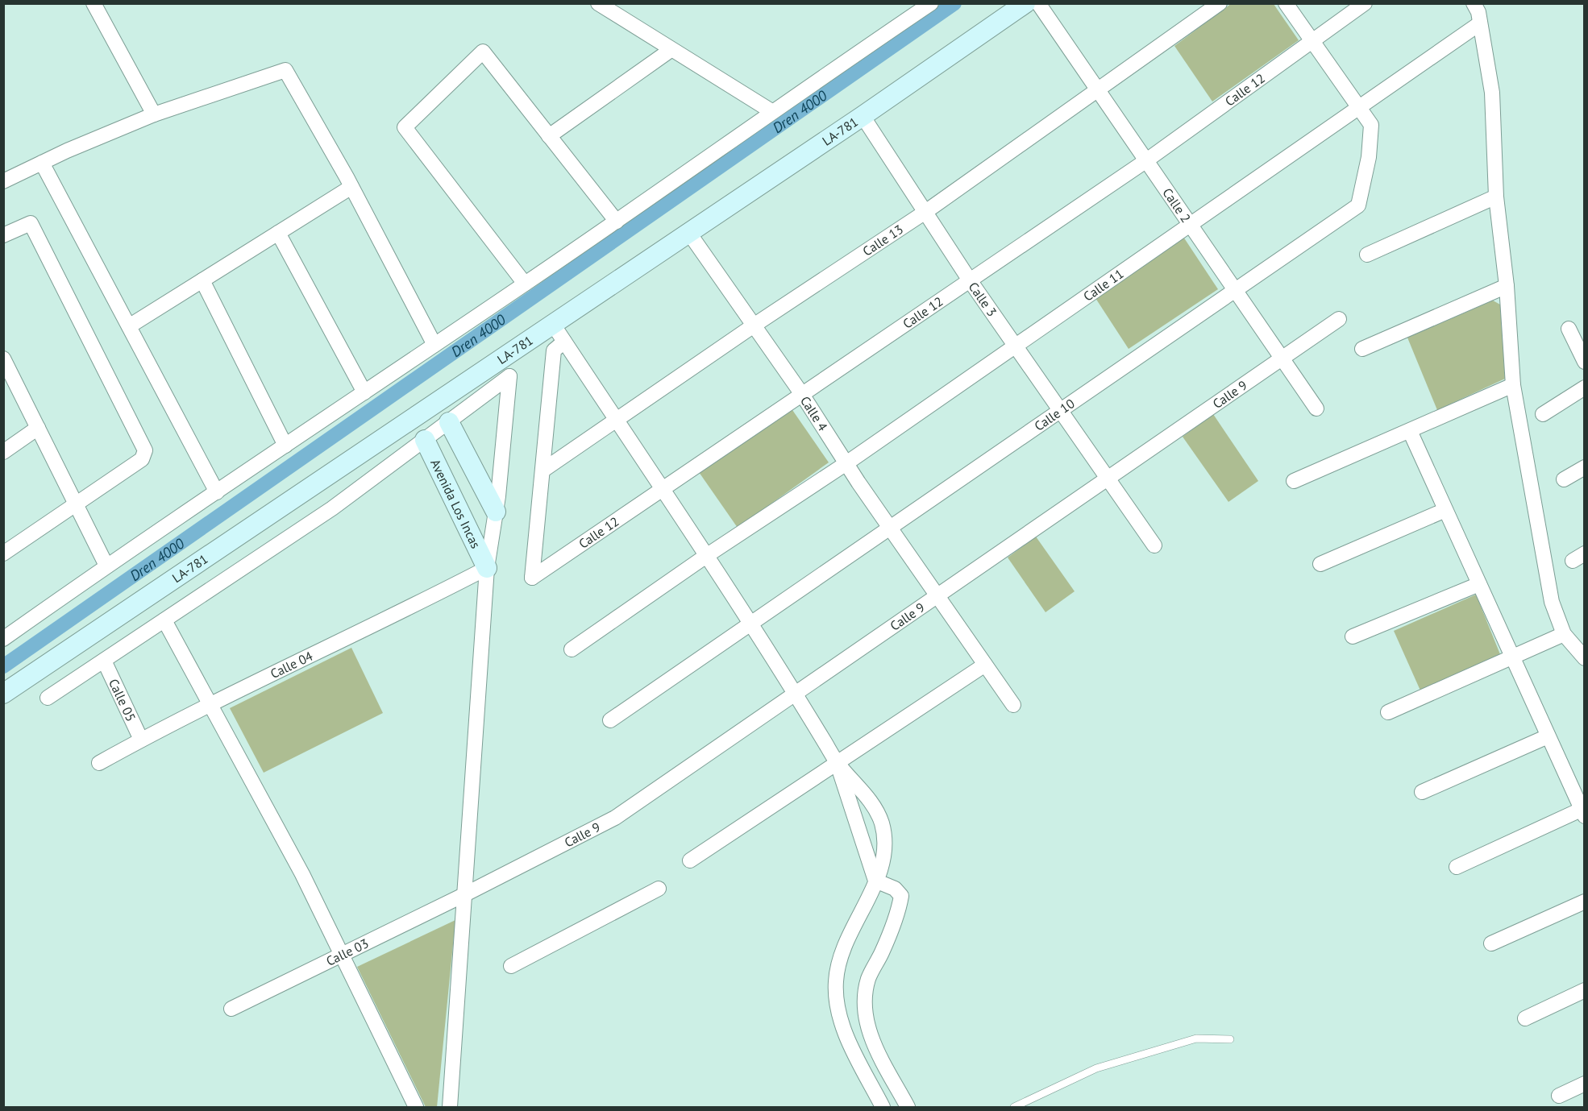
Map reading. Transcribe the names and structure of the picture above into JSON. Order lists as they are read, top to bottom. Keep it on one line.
{"streets":{"street":["Calle 12","LA-781","Calle 2","Calle 13","Calle 11","Calle 3","Calle 9","Calle 4","Calle 10","Avenida Los Incas","Calle 04","Calle 05","Calle 03"]},"crossings":[["Calle 12","Calle 2"],["Calle 12","Calle 13"],["Calle 12","Calle 3"],["Calle 12","Calle 4"],["LA-781","Calle 3"],["LA-781","Calle 4"],["Calle 2","Calle 13"],["Calle 2","Calle 11"],["Calle 2","Calle 9"],["Calle 2","Calle 10"],["Calle 13","Calle 3"],["Calle 13","Calle 4"],["Calle 11","Calle 3"],["Calle 11","Calle 4"],["Calle 11","Calle 10"],["Calle 3","Calle 9"],["Calle 3","Calle 10"],["Calle 9","Calle 4"],["Calle 9","Calle 03"],["Calle 4","Calle 10"],["Avenida Los Incas","Calle 04"],["Calle 04","Calle 05"]],"water":["Dren 4000"]}
